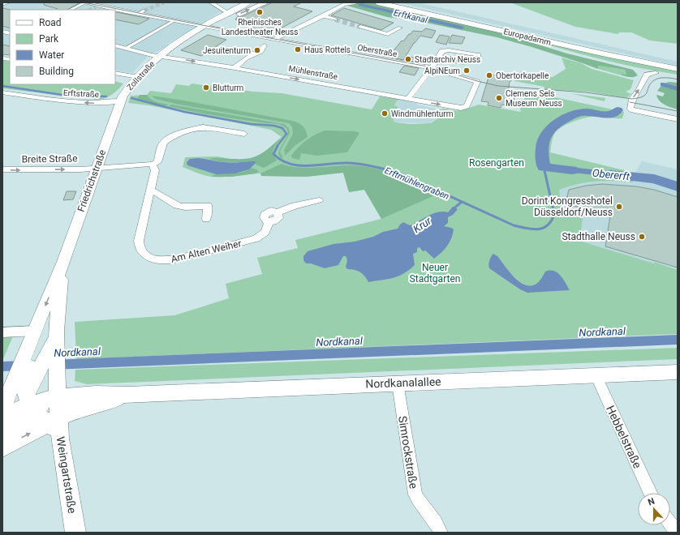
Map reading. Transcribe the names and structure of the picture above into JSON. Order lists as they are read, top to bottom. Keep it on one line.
{"streets":{"main road":["Europadamm","Zollstraße","Friedrichstraße","Nordkanalallee","Weingartstraße"],"street":["Oberstraße","Mühlenstraße","Erftstraße","Breite Straße","Am Alten Weiher","Hebbelstraße","Simrockstraße"]},"crossings":[["Oberstraße","Mühlenstraße"],["Oberstraße","Zollstraße"],["Mühlenstraße","Zollstraße"],["Zollstraße","Erftstraße"],["Zollstraße","Friedrichstraße"],["Erftstraße","Friedrichstraße"],["Breite Straße","Friedrichstraße"],["Nordkanalallee","Hebbelstraße"],["Nordkanalallee","Simrockstraße"],["Nordkanalallee","Weingartstraße"]],"one_way":["Mühlenstraße","Breite Straße"],"water":["Erftkanal","Obererft","Erftmühlengraben","Krur","Nordkanal"],"parks":["Rosengarten","Neuer Stadtgarten"],"places":["Rheinisches Landestheater Neuss","Haus Rottels","Jesuitenturm","Stadtarchiv Neuss","AlpiNEum","Obertorkapelle","Blutturm","Clemens Sels Museum Neuss","Windmühlenturm","Dorint Kongresshotel Düsseldorf/Neuss","Stadthalle Neuss"],"legend":["Road","Park","Water","Building"],"north":"top"}
